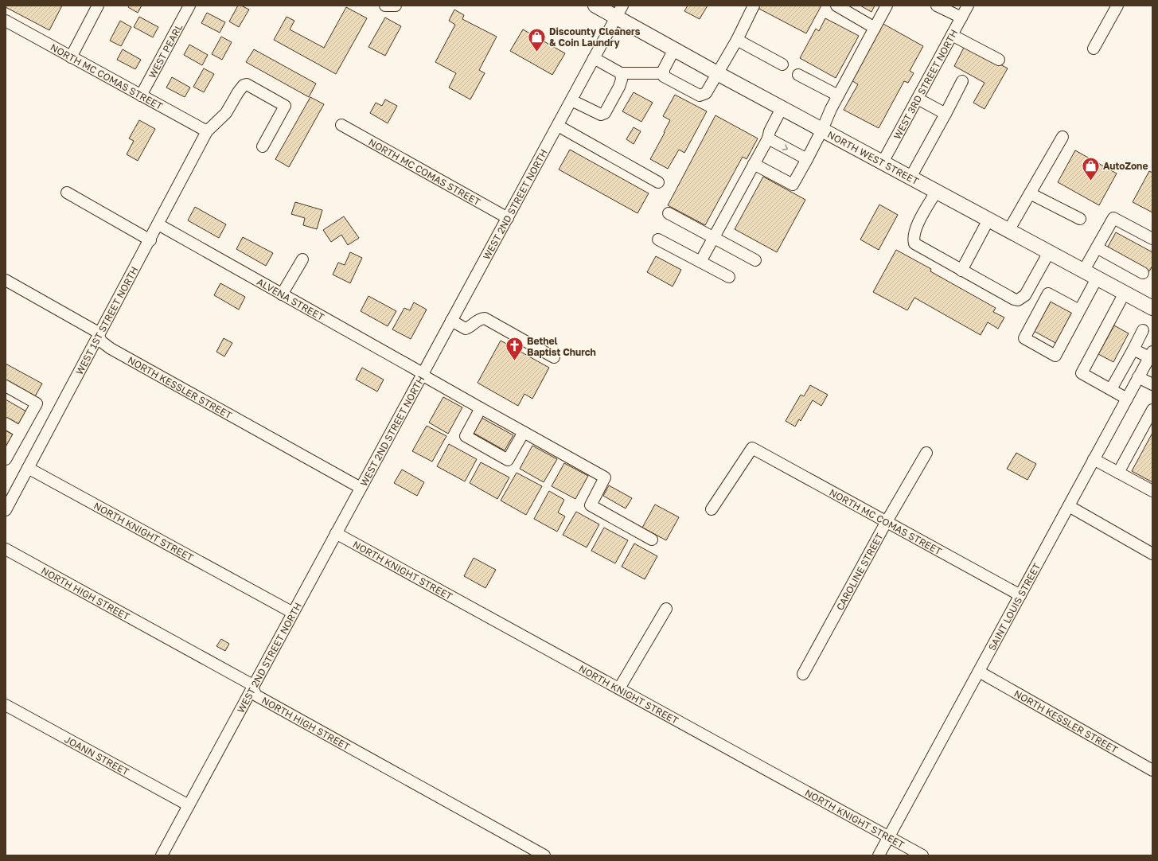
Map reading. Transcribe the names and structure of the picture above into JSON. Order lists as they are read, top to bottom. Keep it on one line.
{"streets":{"main road":["NORTH WEST STREET"],"street":["WEST PEARL","NORTH MC COMAS STREET","WEST 3RD STREET NORTH","WEST 2ND STREET NORTH","ALVENA STREET","WEST 1ST STREET NORTH","NORTH KESSLER STREET","NORTH KNIGHT STREET","CAROLINE STREET","NORTH HIGH STREET","SAINT LOUIS STREET","JOANN STREET"]},"crossings":[["WEST PEARL","NORTH MC COMAS STREET"],["NORTH MC COMAS STREET","WEST 2ND STREET NORTH"],["NORTH MC COMAS STREET","WEST 1ST STREET NORTH"],["NORTH MC COMAS STREET","CAROLINE STREET"],["NORTH MC COMAS STREET","SAINT LOUIS STREET"],["WEST 3RD STREET NORTH","NORTH WEST STREET"],["NORTH WEST STREET","WEST 2ND STREET NORTH"],["WEST 2ND STREET NORTH","ALVENA STREET"],["WEST 2ND STREET NORTH","NORTH KESSLER STREET"],["WEST 2ND STREET NORTH","NORTH KNIGHT STREET"],["WEST 2ND STREET NORTH","NORTH HIGH STREET"],["WEST 2ND STREET NORTH","JOANN STREET"],["ALVENA STREET","WEST 1ST STREET NORTH"],["WEST 1ST STREET NORTH","NORTH KESSLER STREET"],["WEST 1ST STREET NORTH","NORTH KNIGHT STREET"],["NORTH KESSLER STREET","SAINT LOUIS STREET"],["NORTH KNIGHT STREET","SAINT LOUIS STREET"]],"places":{"shop":["Discounty Cleaners & Coin Laundry","AutoZone"],"church":["Bethel Baptist Church"]}}
